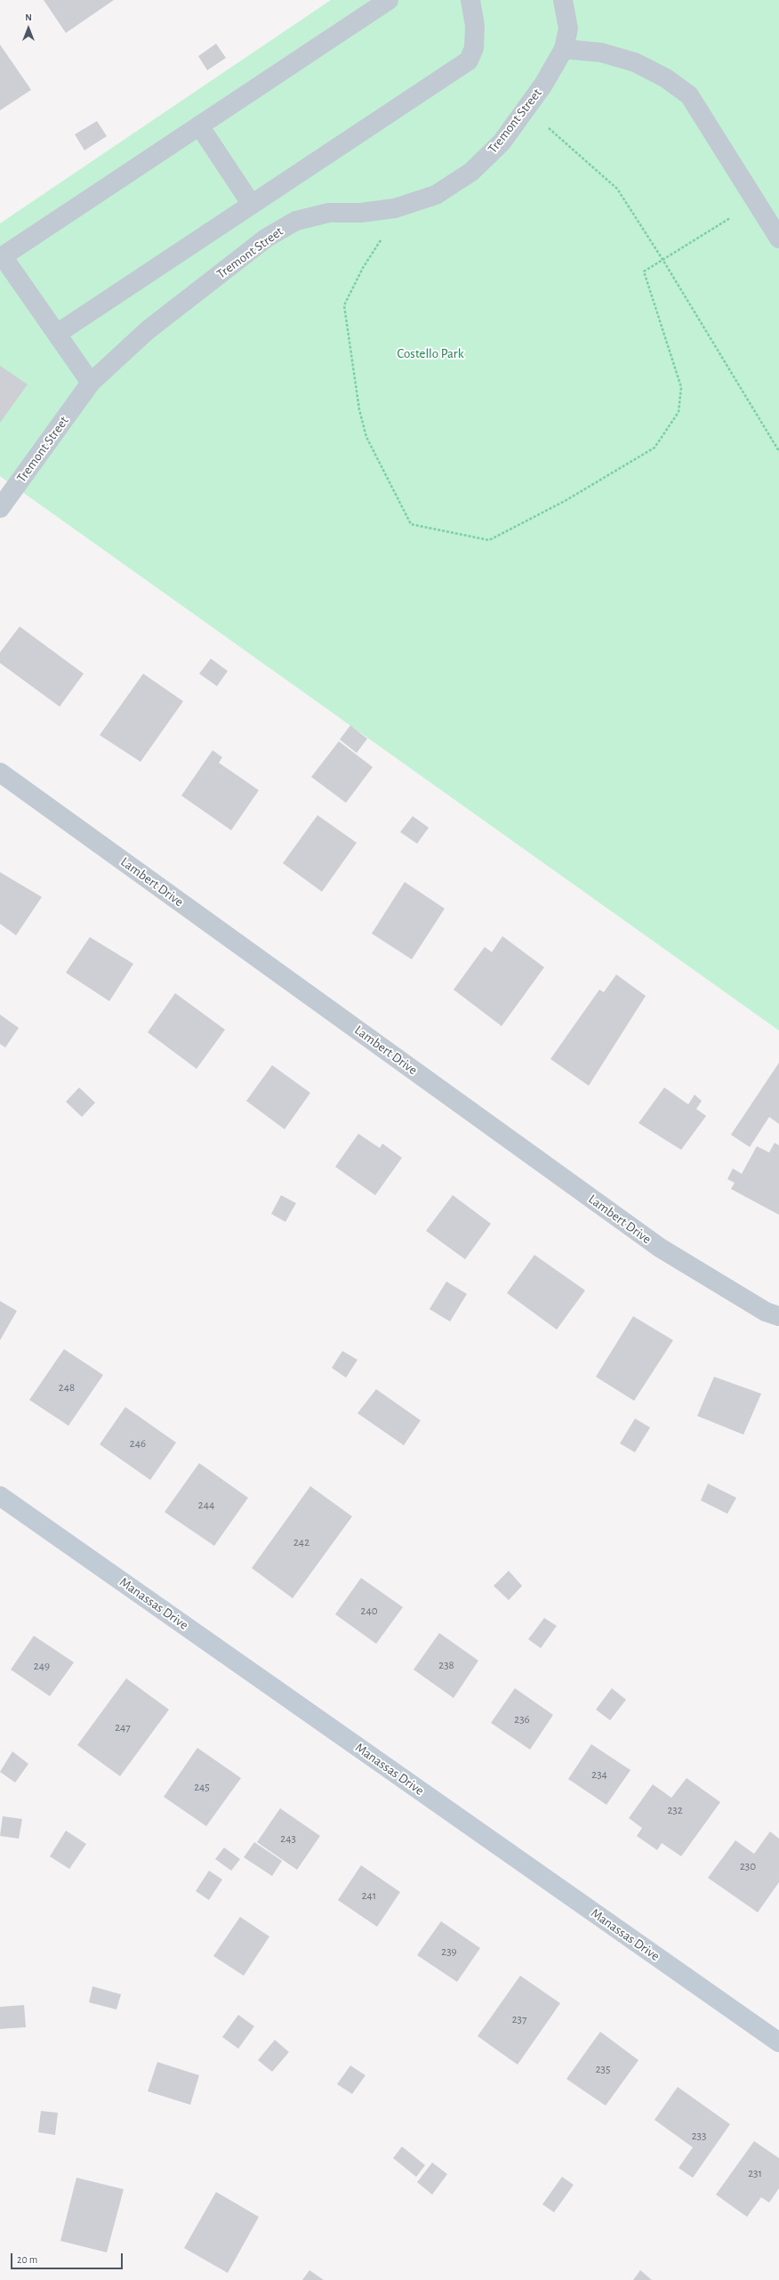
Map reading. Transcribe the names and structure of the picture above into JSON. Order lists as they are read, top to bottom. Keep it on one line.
{"streets":{"main road":["Manassas Drive"],"street":["Tremont Street","Lambert Drive"]},"parks":["Costello Park"],"house_numbers":["248","246","244","242","240","238","249","236","247","234","245","232","243","230","241","239","237","235","233","231"],"scale_bar":"20 m","north":"top"}
